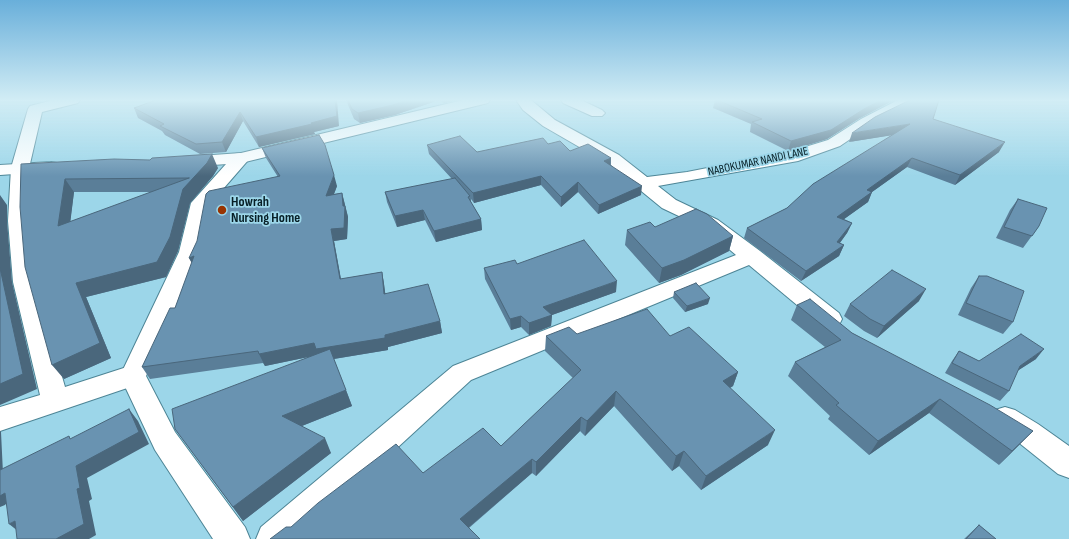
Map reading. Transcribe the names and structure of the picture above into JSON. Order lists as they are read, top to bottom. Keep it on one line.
{"streets":{"street":["NABOKUMAR NANDI LANE"]},"places":["Howrah Nursing Home"]}
